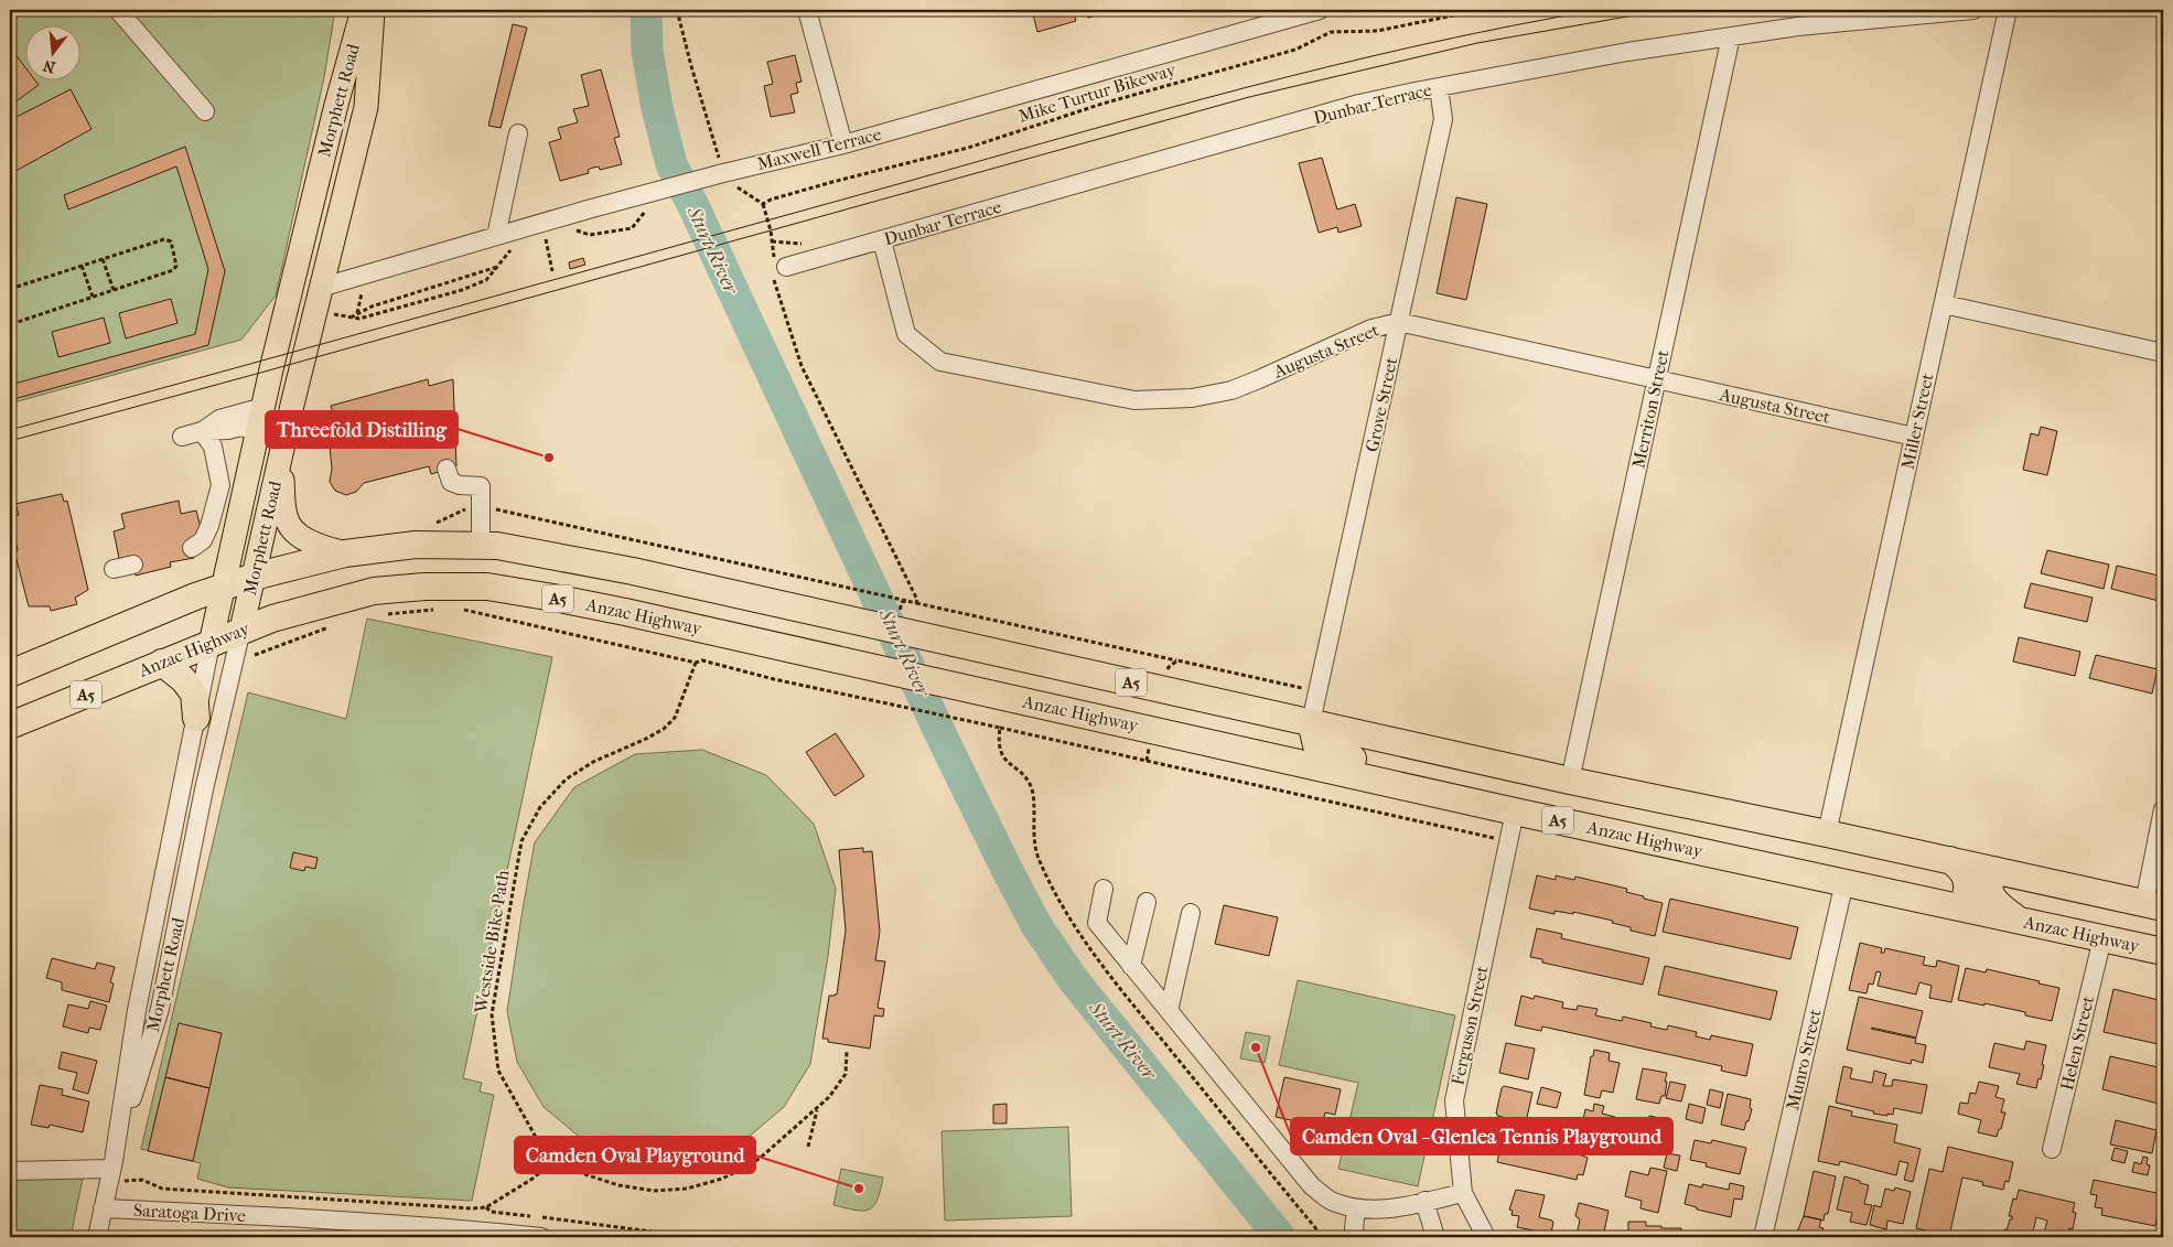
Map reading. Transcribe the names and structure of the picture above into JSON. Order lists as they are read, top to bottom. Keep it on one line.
{"streets":{"highway":["A5","Anzac Highway"],"main road":["Morphett Road"],"street":["Dunbar Terrace","Maxwell Terrace","Augusta Street","Grove Street","Merriton Street","Miller Street","Ferguson Street","Helen Street","Munro Street","Saratoga Drive"],"path":["Mike Turtur Bikeway","Westside Bike Path"]},"crossings":[["Morphett Road","Maxwell Terrace"],["Morphett Road","A5"],["Morphett Road","Anzac Highway"],["Morphett Road","Saratoga Drive"],["Dunbar Terrace","Augusta Street"],["Dunbar Terrace","Grove Street"],["Dunbar Terrace","Merriton Street"],["Augusta Street","Grove Street"],["Augusta Street","Merriton Street"],["Augusta Street","Miller Street"],["Grove Street","A5"],["Merriton Street","A5"],["Miller Street","A5"],["Anzac Highway","Ferguson Street"],["Anzac Highway","Helen Street"],["Anzac Highway","Munro Street"]],"water":["Sturt River"],"places":["Threefold Distilling","Camden Oval - Glenlea Tennis Playground","Camden Oval Playground"],"north":"bottom"}
